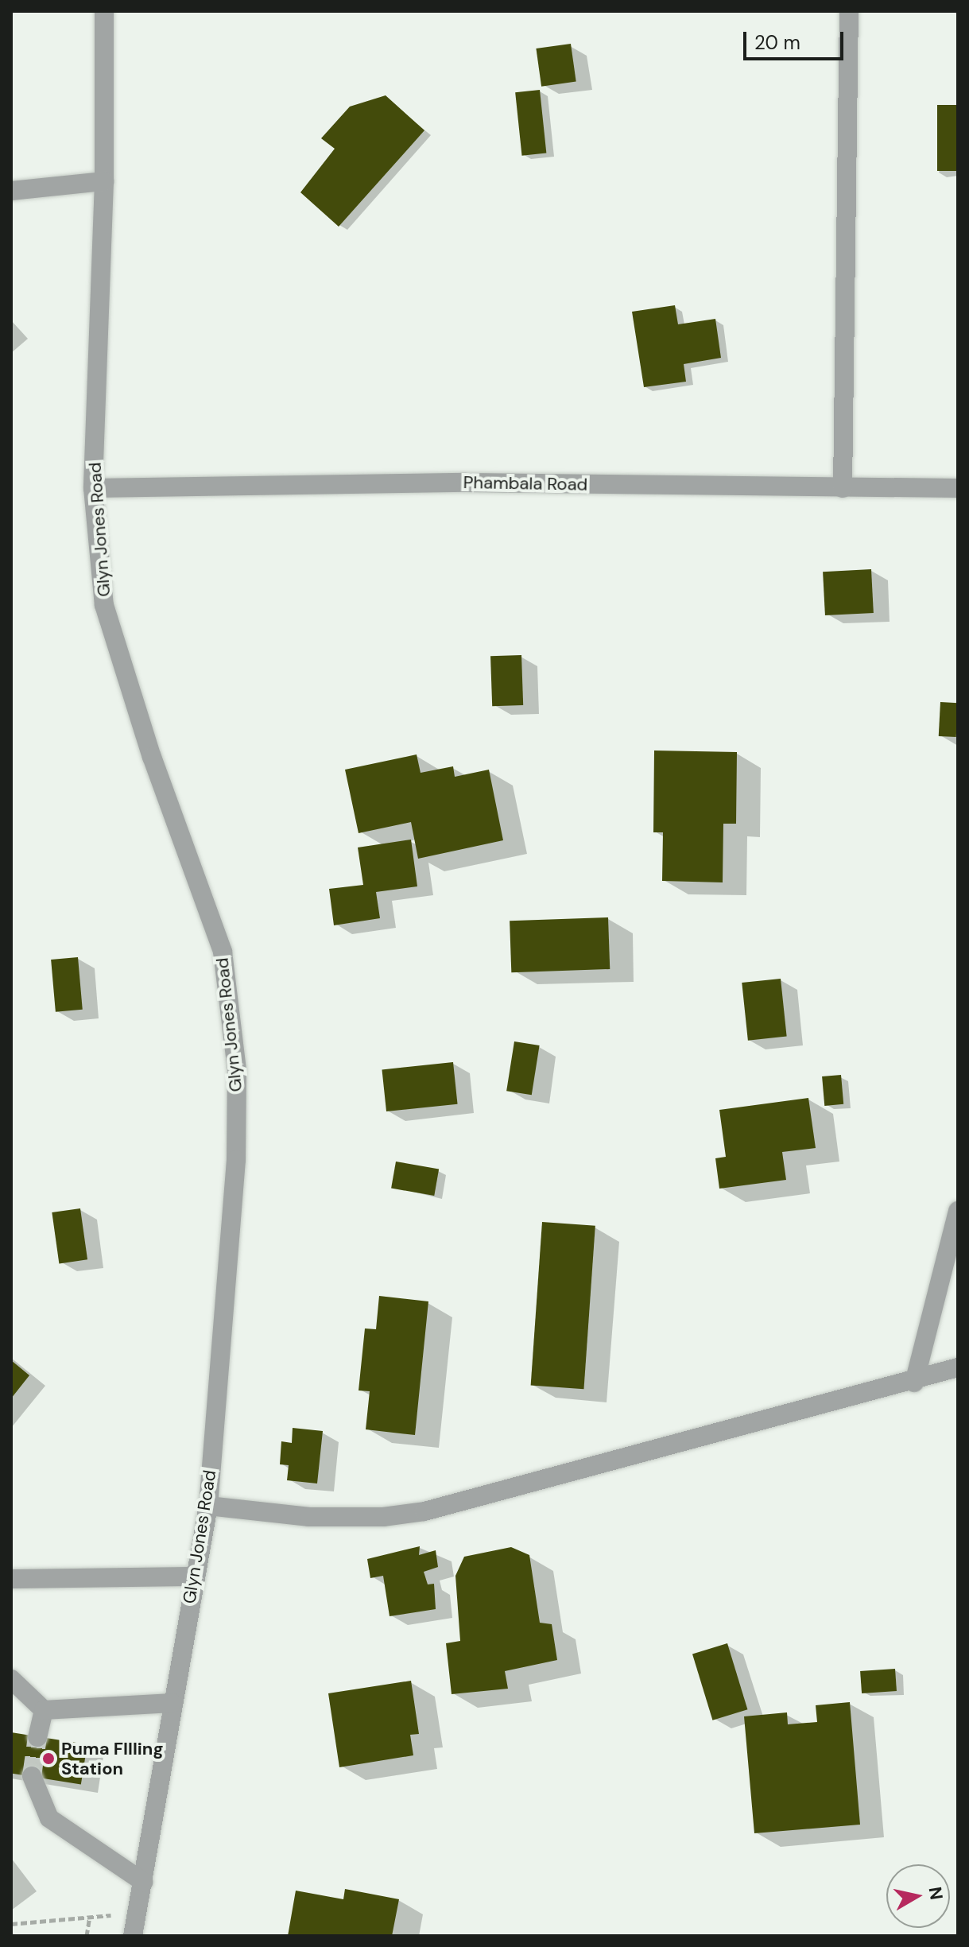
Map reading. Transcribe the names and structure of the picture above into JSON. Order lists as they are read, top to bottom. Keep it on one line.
{"streets":{"street":["Phambala Road","Glyn Jones Road"]},"crossings":[["Phambala Road","Glyn Jones Road"]],"places":["Puma FIlling Station"],"scale_bar":"20 m","north":"right"}
